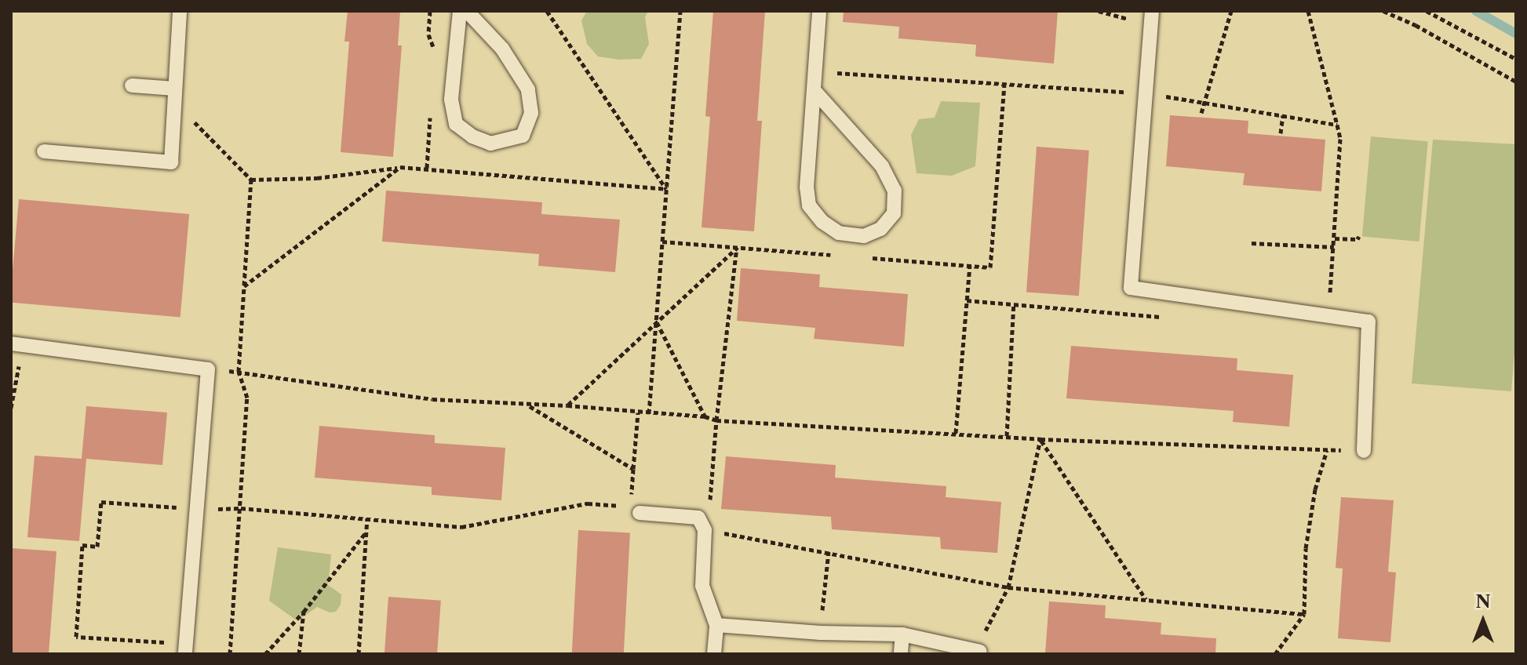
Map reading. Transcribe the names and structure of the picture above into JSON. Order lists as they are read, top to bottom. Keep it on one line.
{"north":"top"}
